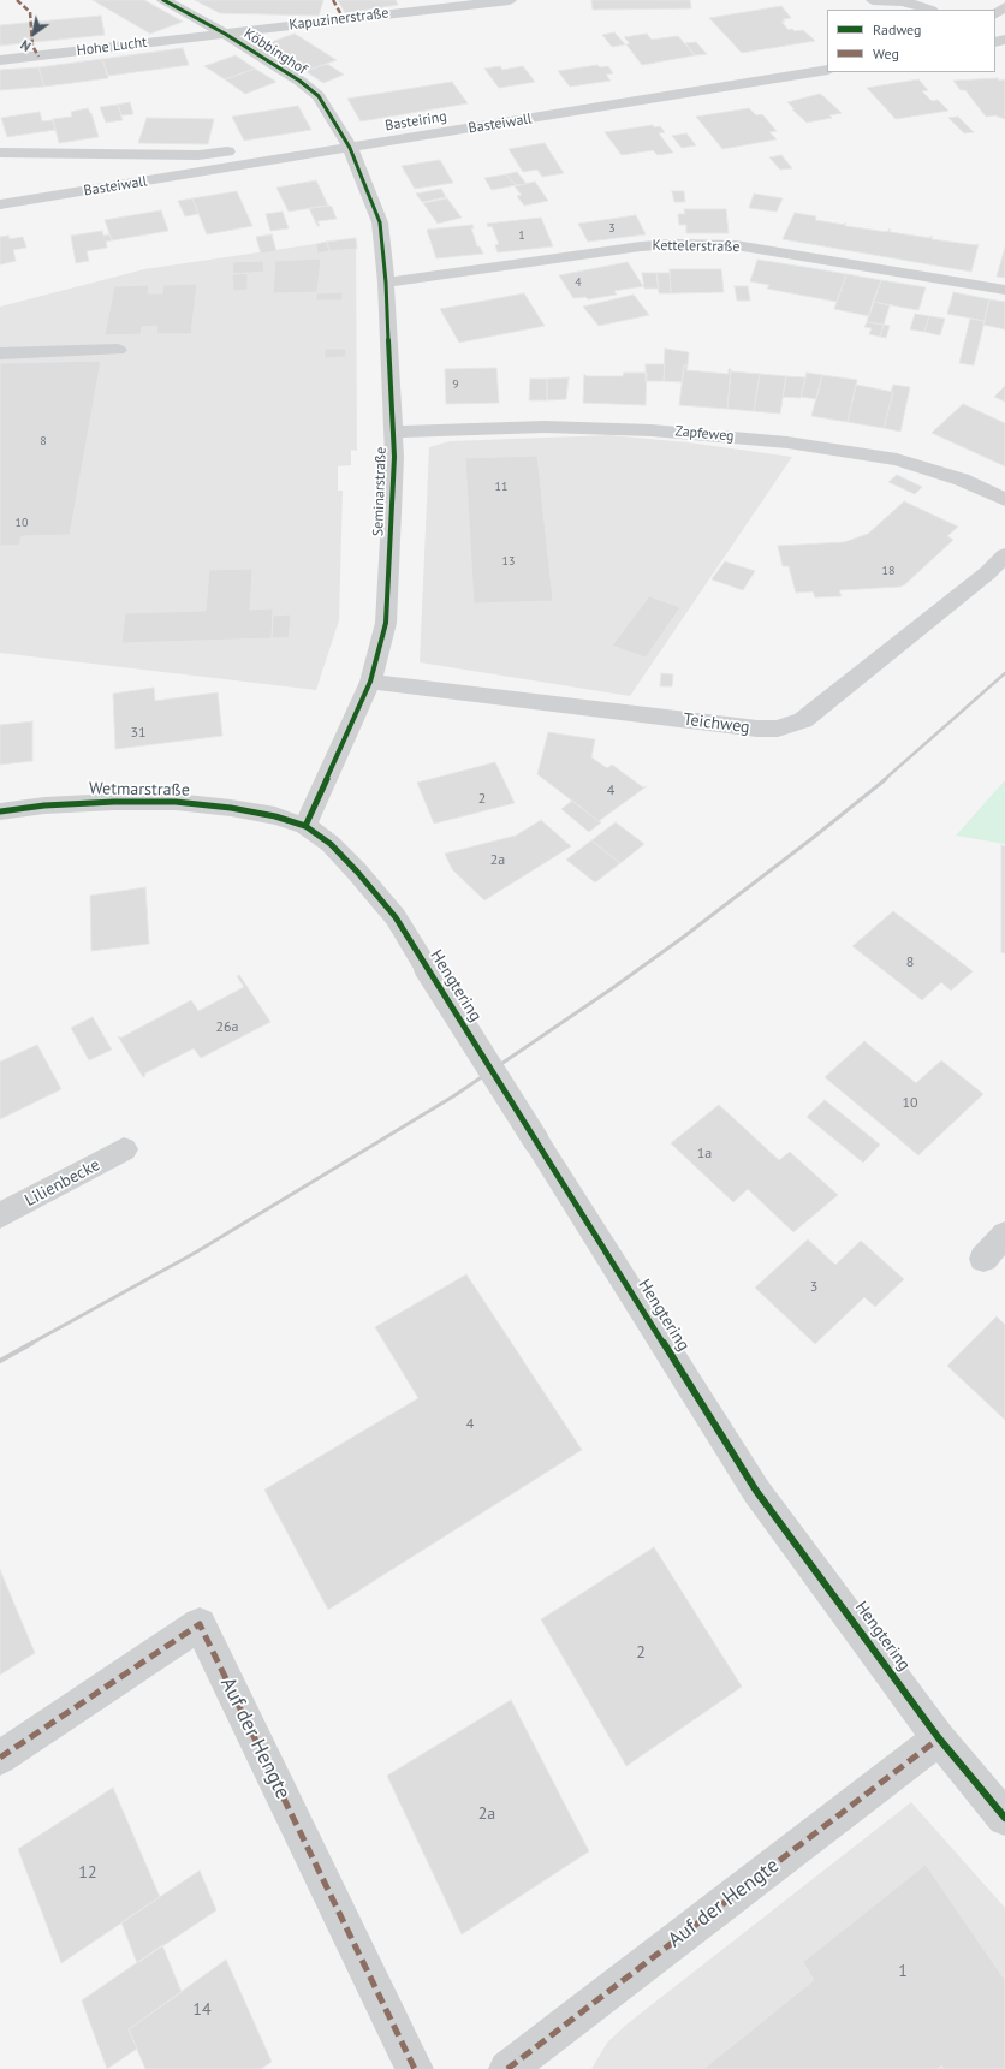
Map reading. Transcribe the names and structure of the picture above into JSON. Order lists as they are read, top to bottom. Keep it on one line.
{"streets":{"street":["Kapuzinerstraße","Hohe Lucht","Köbbinghof","Basteiring","Basteiwall","Kettelerstraße","Zapfeweg","Seminarstraße","Teichweg","Wetmarstraße","Hengtering","Lilienbecke","Auf der Hengte"]},"crossings":[["Kapuzinerstraße","Hohe Lucht"],["Kapuzinerstraße","Köbbinghof"],["Hohe Lucht","Köbbinghof"],["Köbbinghof","Basteiring"],["Köbbinghof","Basteiwall"],["Köbbinghof","Seminarstraße"],["Basteiring","Basteiwall"],["Basteiring","Seminarstraße"],["Basteiwall","Seminarstraße"],["Kettelerstraße","Seminarstraße"],["Zapfeweg","Seminarstraße"],["Seminarstraße","Teichweg"],["Seminarstraße","Wetmarstraße"],["Seminarstraße","Hengtering"],["Wetmarstraße","Hengtering"],["Hengtering","Auf der Hengte"]],"house_numbers":["3","1","4","9","8","11","10","13","18","31","4","2","2a","8","26a","10","1a","3","4","2","2a","12","1","14"],"legend":["Radweg","Weg"],"north":"bottom left"}
